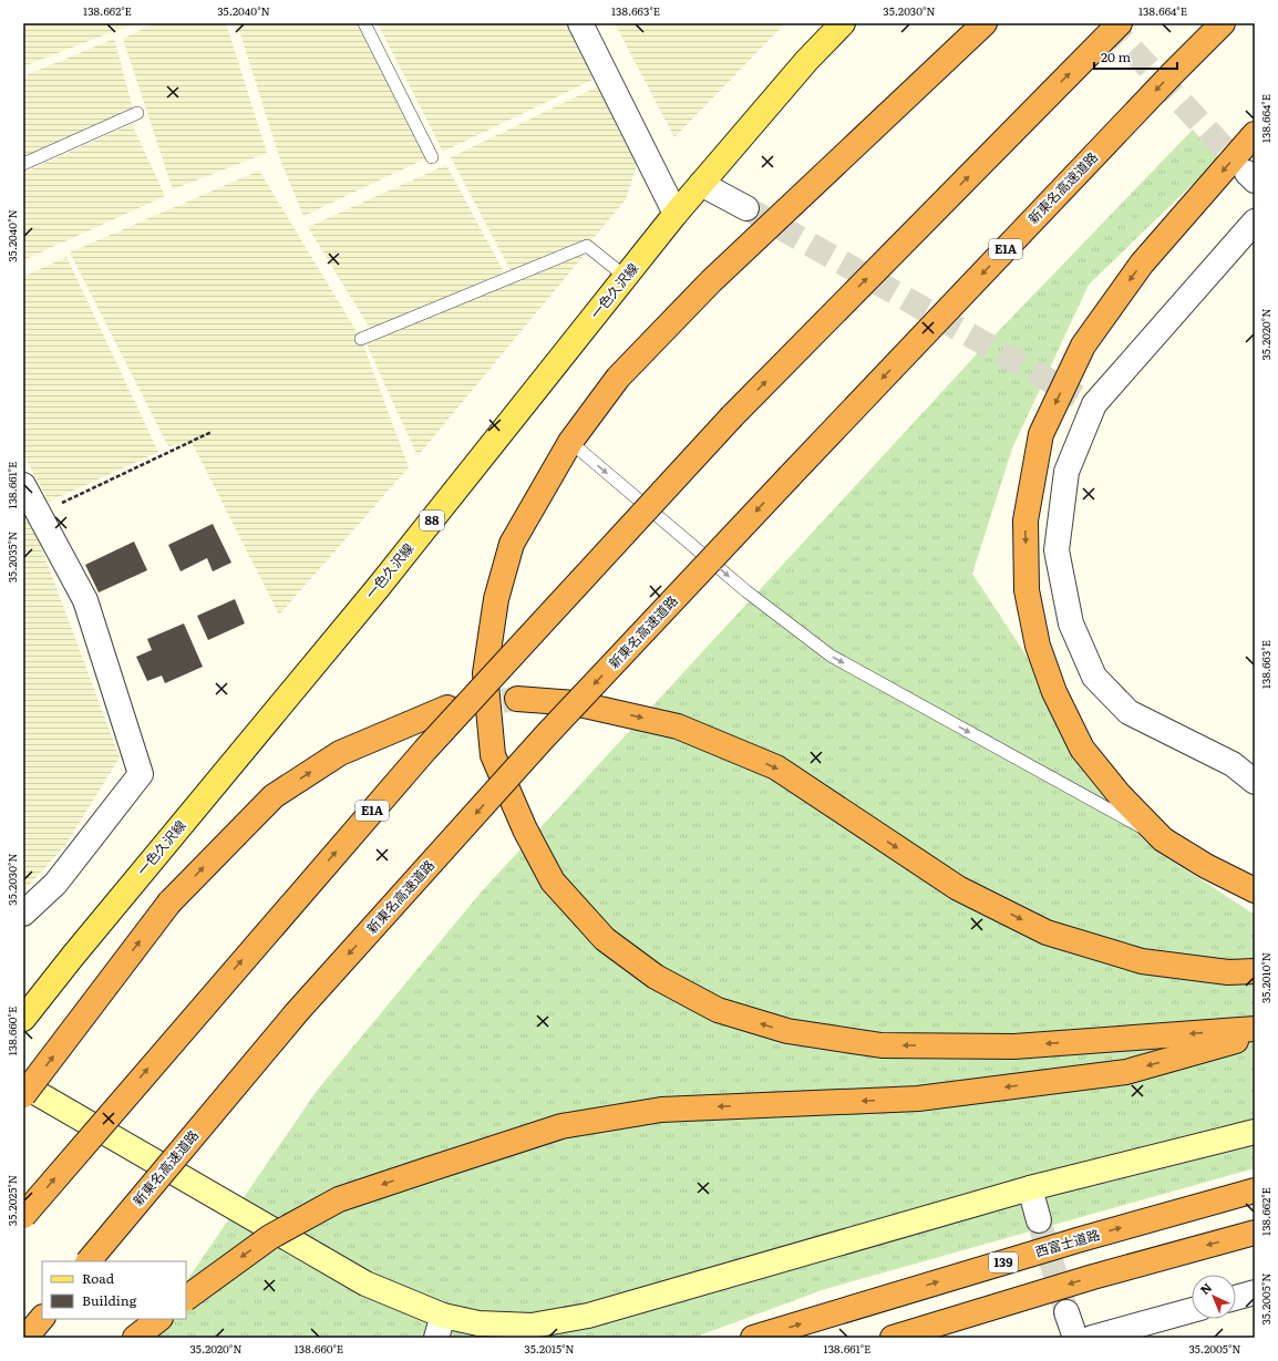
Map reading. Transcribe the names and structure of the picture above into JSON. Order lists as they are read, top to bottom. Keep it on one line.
{"streets":{"highway":["新東名高速道路","E1A","西富士道路","139"],"main road":["一色久沢線","88"]},"legend":["Road","Building"],"scale_bar":"20 m","north":"top left","coordinates":["138.662°E","35.2040°N","138.663°E","35.2030°N","138.664°E","35.2020°N","138.661°E","35.2035°N","35.2010°N","138.660°E","35.2025°N","35.2005°N","35.2015°N"]}
